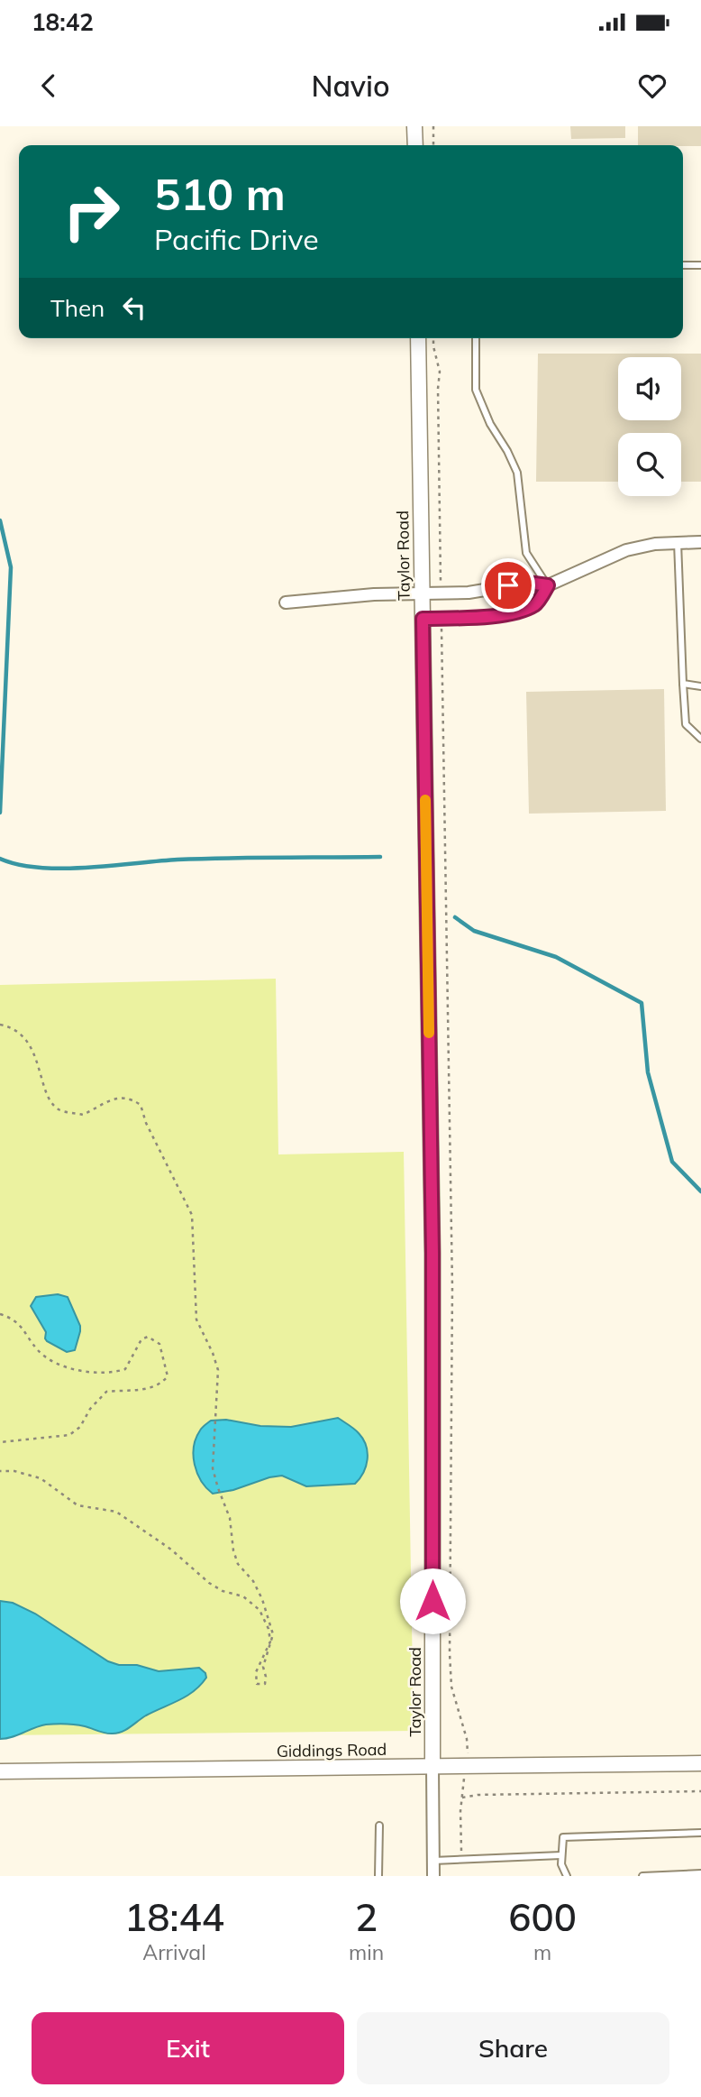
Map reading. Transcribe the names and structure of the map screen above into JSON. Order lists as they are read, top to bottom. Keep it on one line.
{"streets":{"street":["Taylor Road","Giddings Road"]},"crossings":[["Taylor Road","Giddings Road"]],"page":{"status":"18:42","header":"Navio","turn":["510 m","Pacific Drive"],"then":"Then","eta":["18:44","Arrival","2","min","600","m"],"buttons":["Exit","Share"]}}
